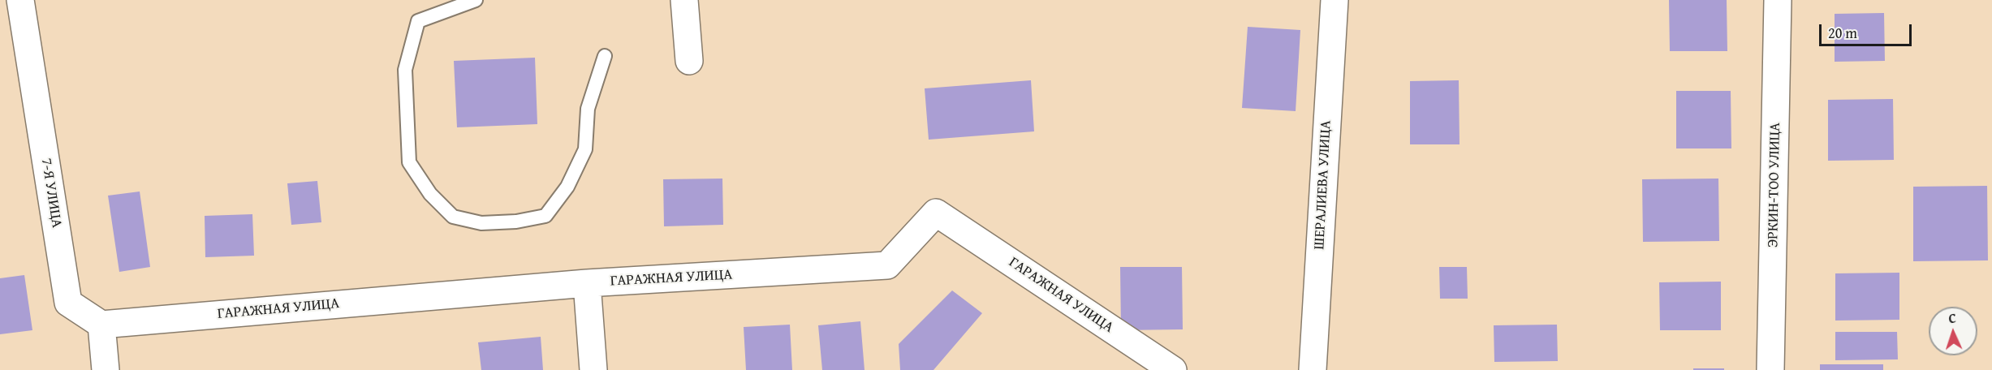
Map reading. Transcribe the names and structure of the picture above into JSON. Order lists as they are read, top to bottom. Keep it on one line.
{"streets":{"street":["ШЕРАЛИЕВА УЛИЦА","ЭРКИН-ТОО УЛИЦА","7-Я УЛИЦА","ГАРАЖНАЯ УЛИЦА"]},"crossings":[["7-Я УЛИЦА","ГАРАЖНАЯ УЛИЦА"]],"scale_bar":"20 m","north":"top"}
